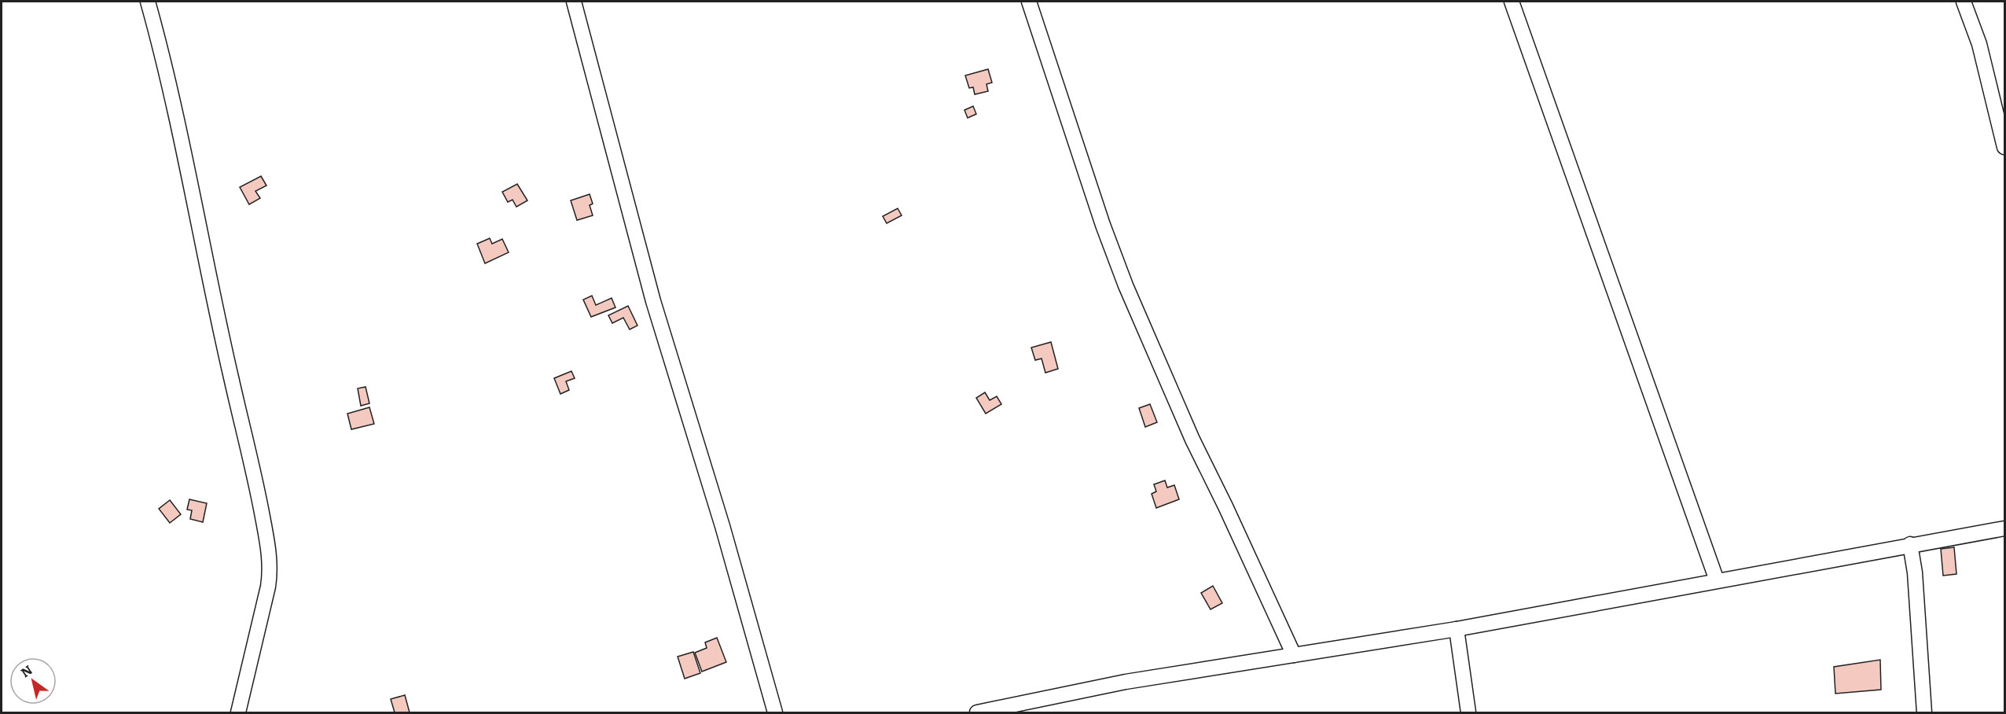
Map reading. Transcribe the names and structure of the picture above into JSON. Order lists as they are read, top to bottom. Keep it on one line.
{"north":"top left"}
